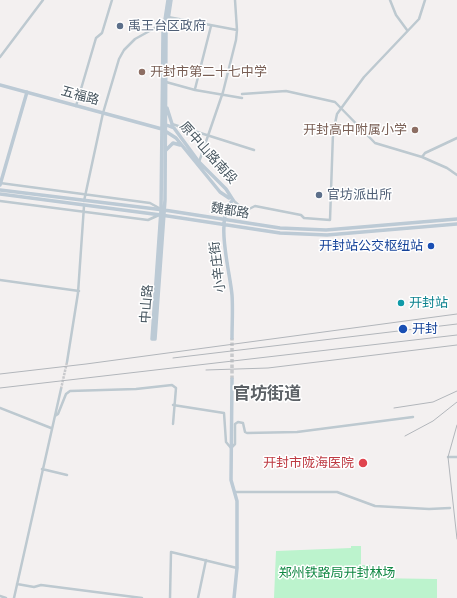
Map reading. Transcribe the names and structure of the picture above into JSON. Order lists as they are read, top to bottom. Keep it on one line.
{"streets":{"main road":["五福路","原中山路南段","魏都路","小辛庄街","中山路"]},"crossings":[["五福路","原中山路南段"],["原中山路南段","小辛庄街"],["原中山路南段","中山路"],["魏都路","小辛庄街"],["魏都路","中山路"]],"districts":["官坊街道"],"parks":["郑州铁路局开封林场"],"places":["禹王台区政府","开封市第二十七中学","开封高中附属小学","官坊派出所","开封站公交枢纽站","开封站","开封","开封市陇海医院"]}
